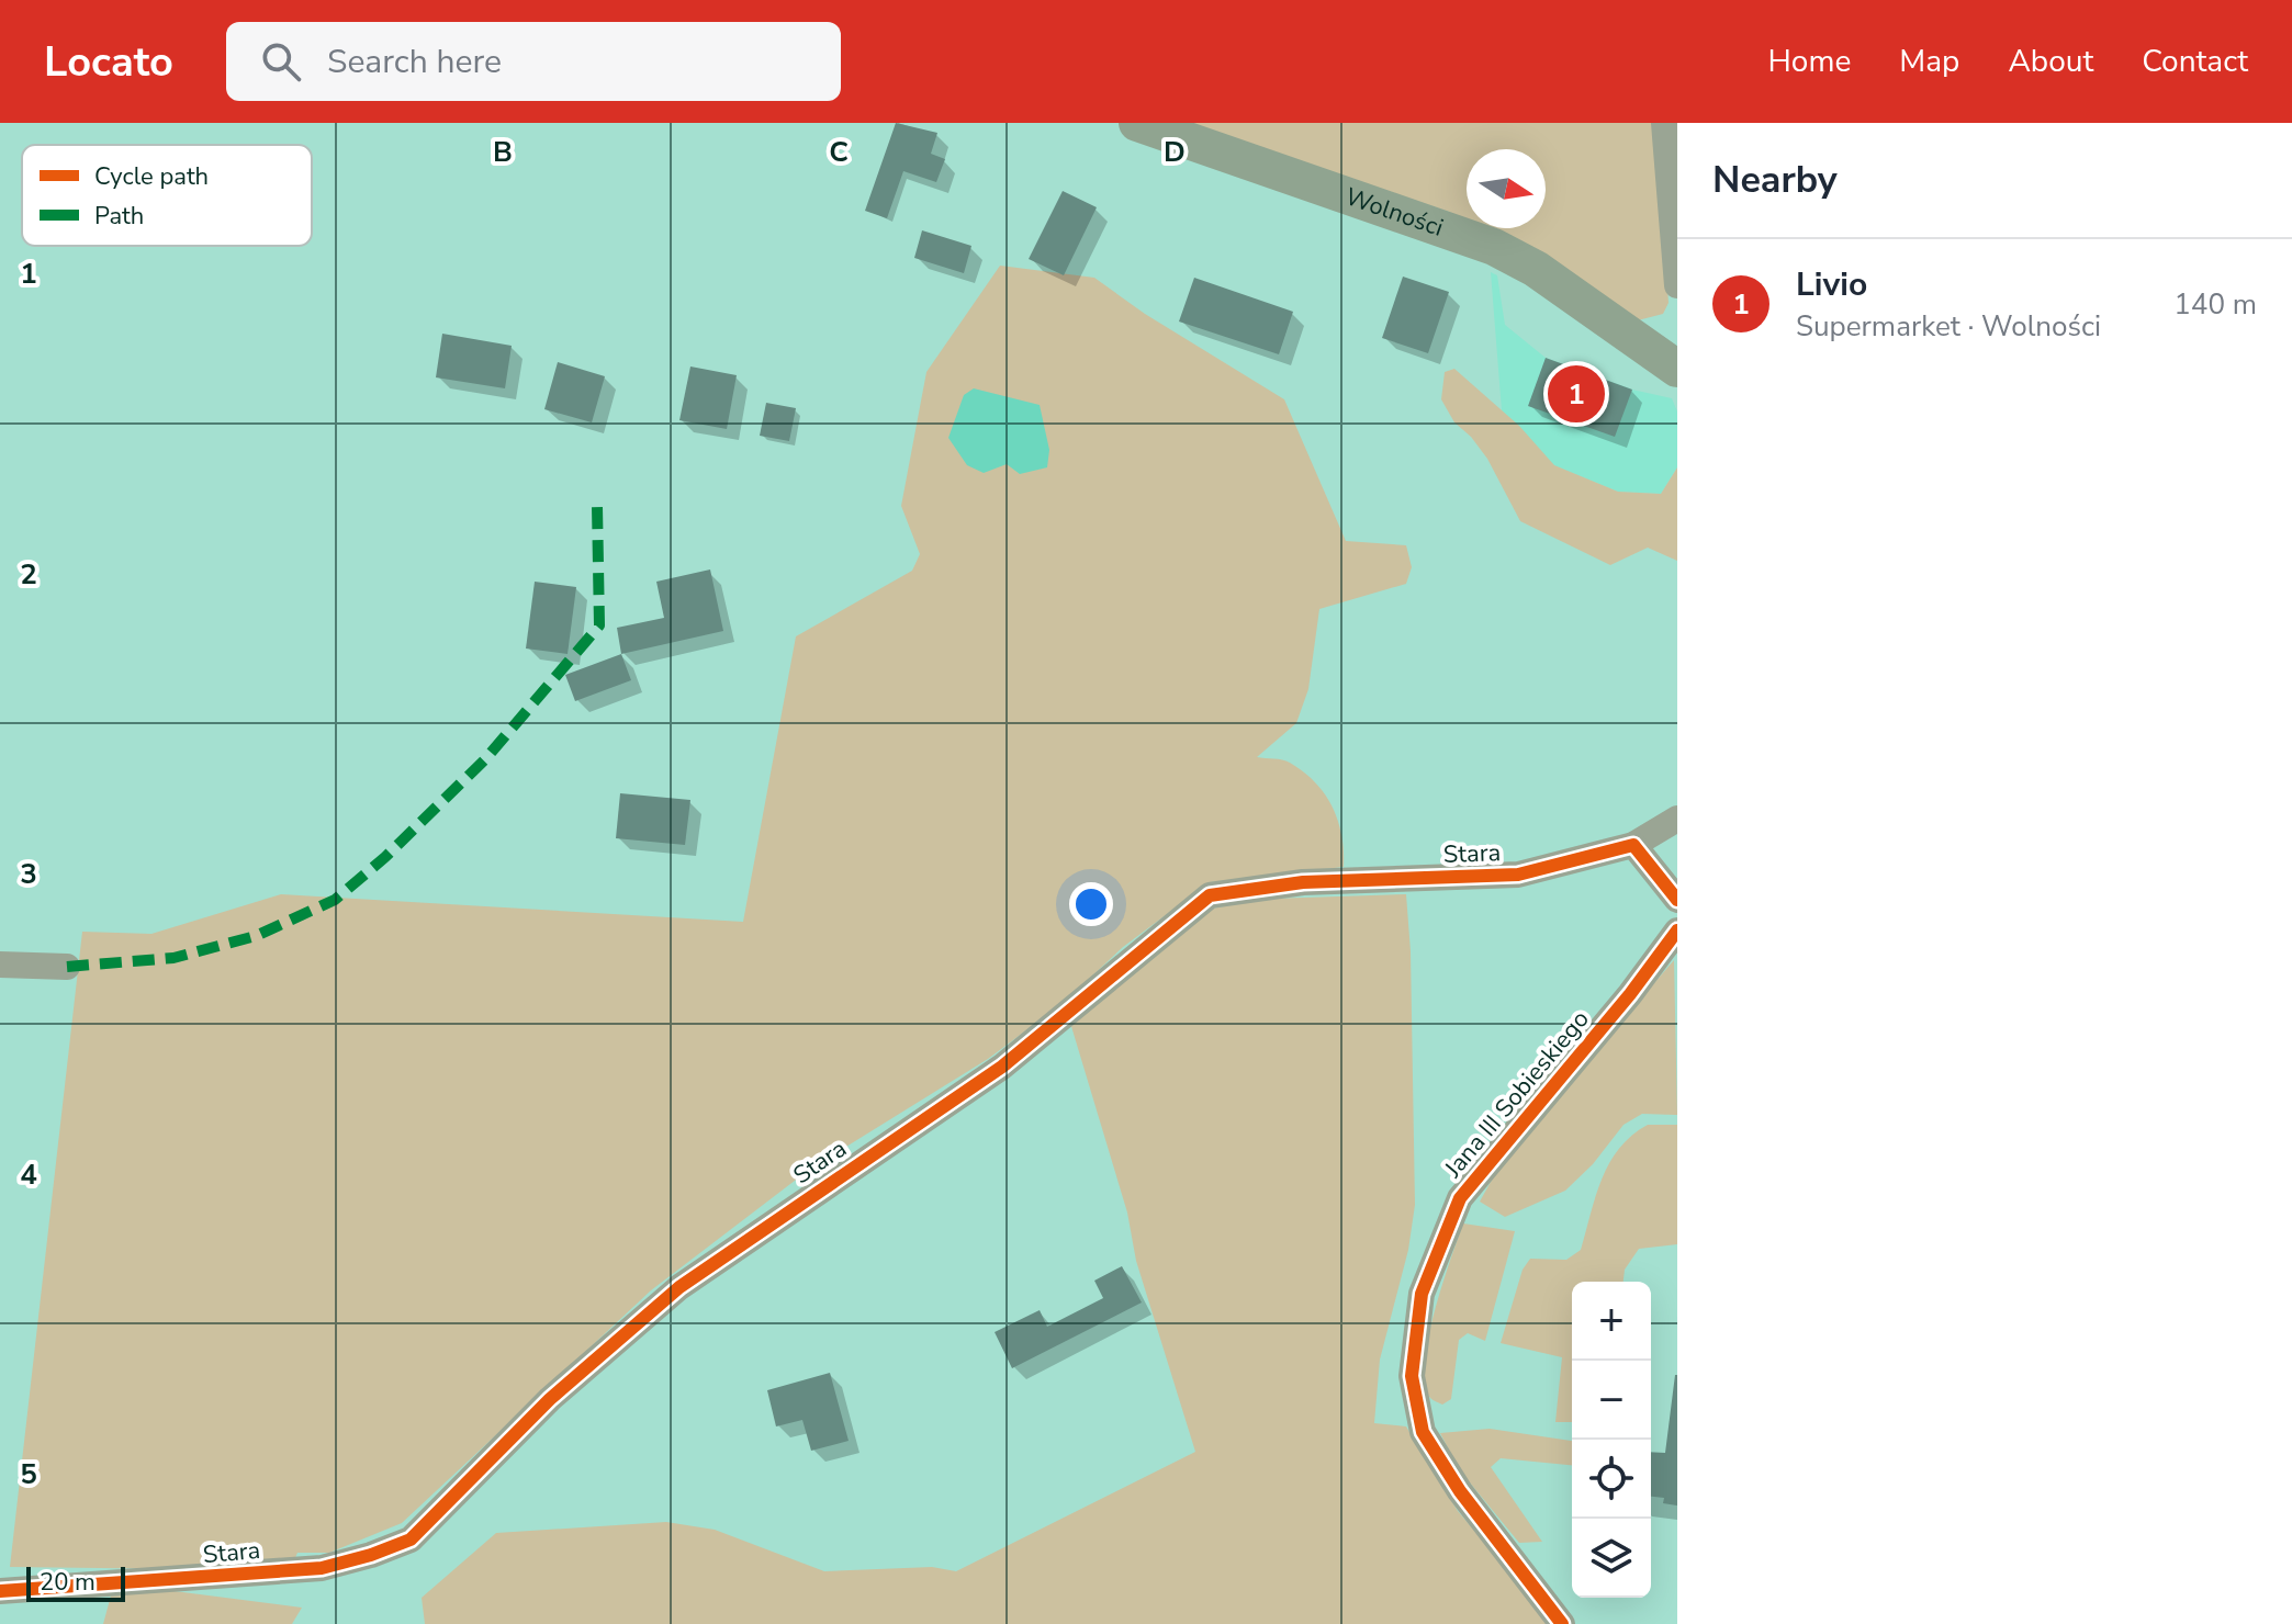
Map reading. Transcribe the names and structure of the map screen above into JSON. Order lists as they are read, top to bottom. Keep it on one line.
{"streets":{"street":["Wolności","Stara","Jana III Sobieskiego"]},"legend":["Cycle path","Path"],"scale_bar":"20 m","north":"right","page":{"header":"Locato","search":"Search here","nav":["Home","Map","About","Contact"],"heading":"Nearby","list":[{"mark":"1","name":"Livio","note":"Supermarket · Wolności","value":"140 m"}],"pins":"1","map_buttons":["+","−"],"scale":"20 m"},"grid":{"columns":["B","C","D"],"rows":["1","2","3","4","5"]}}
